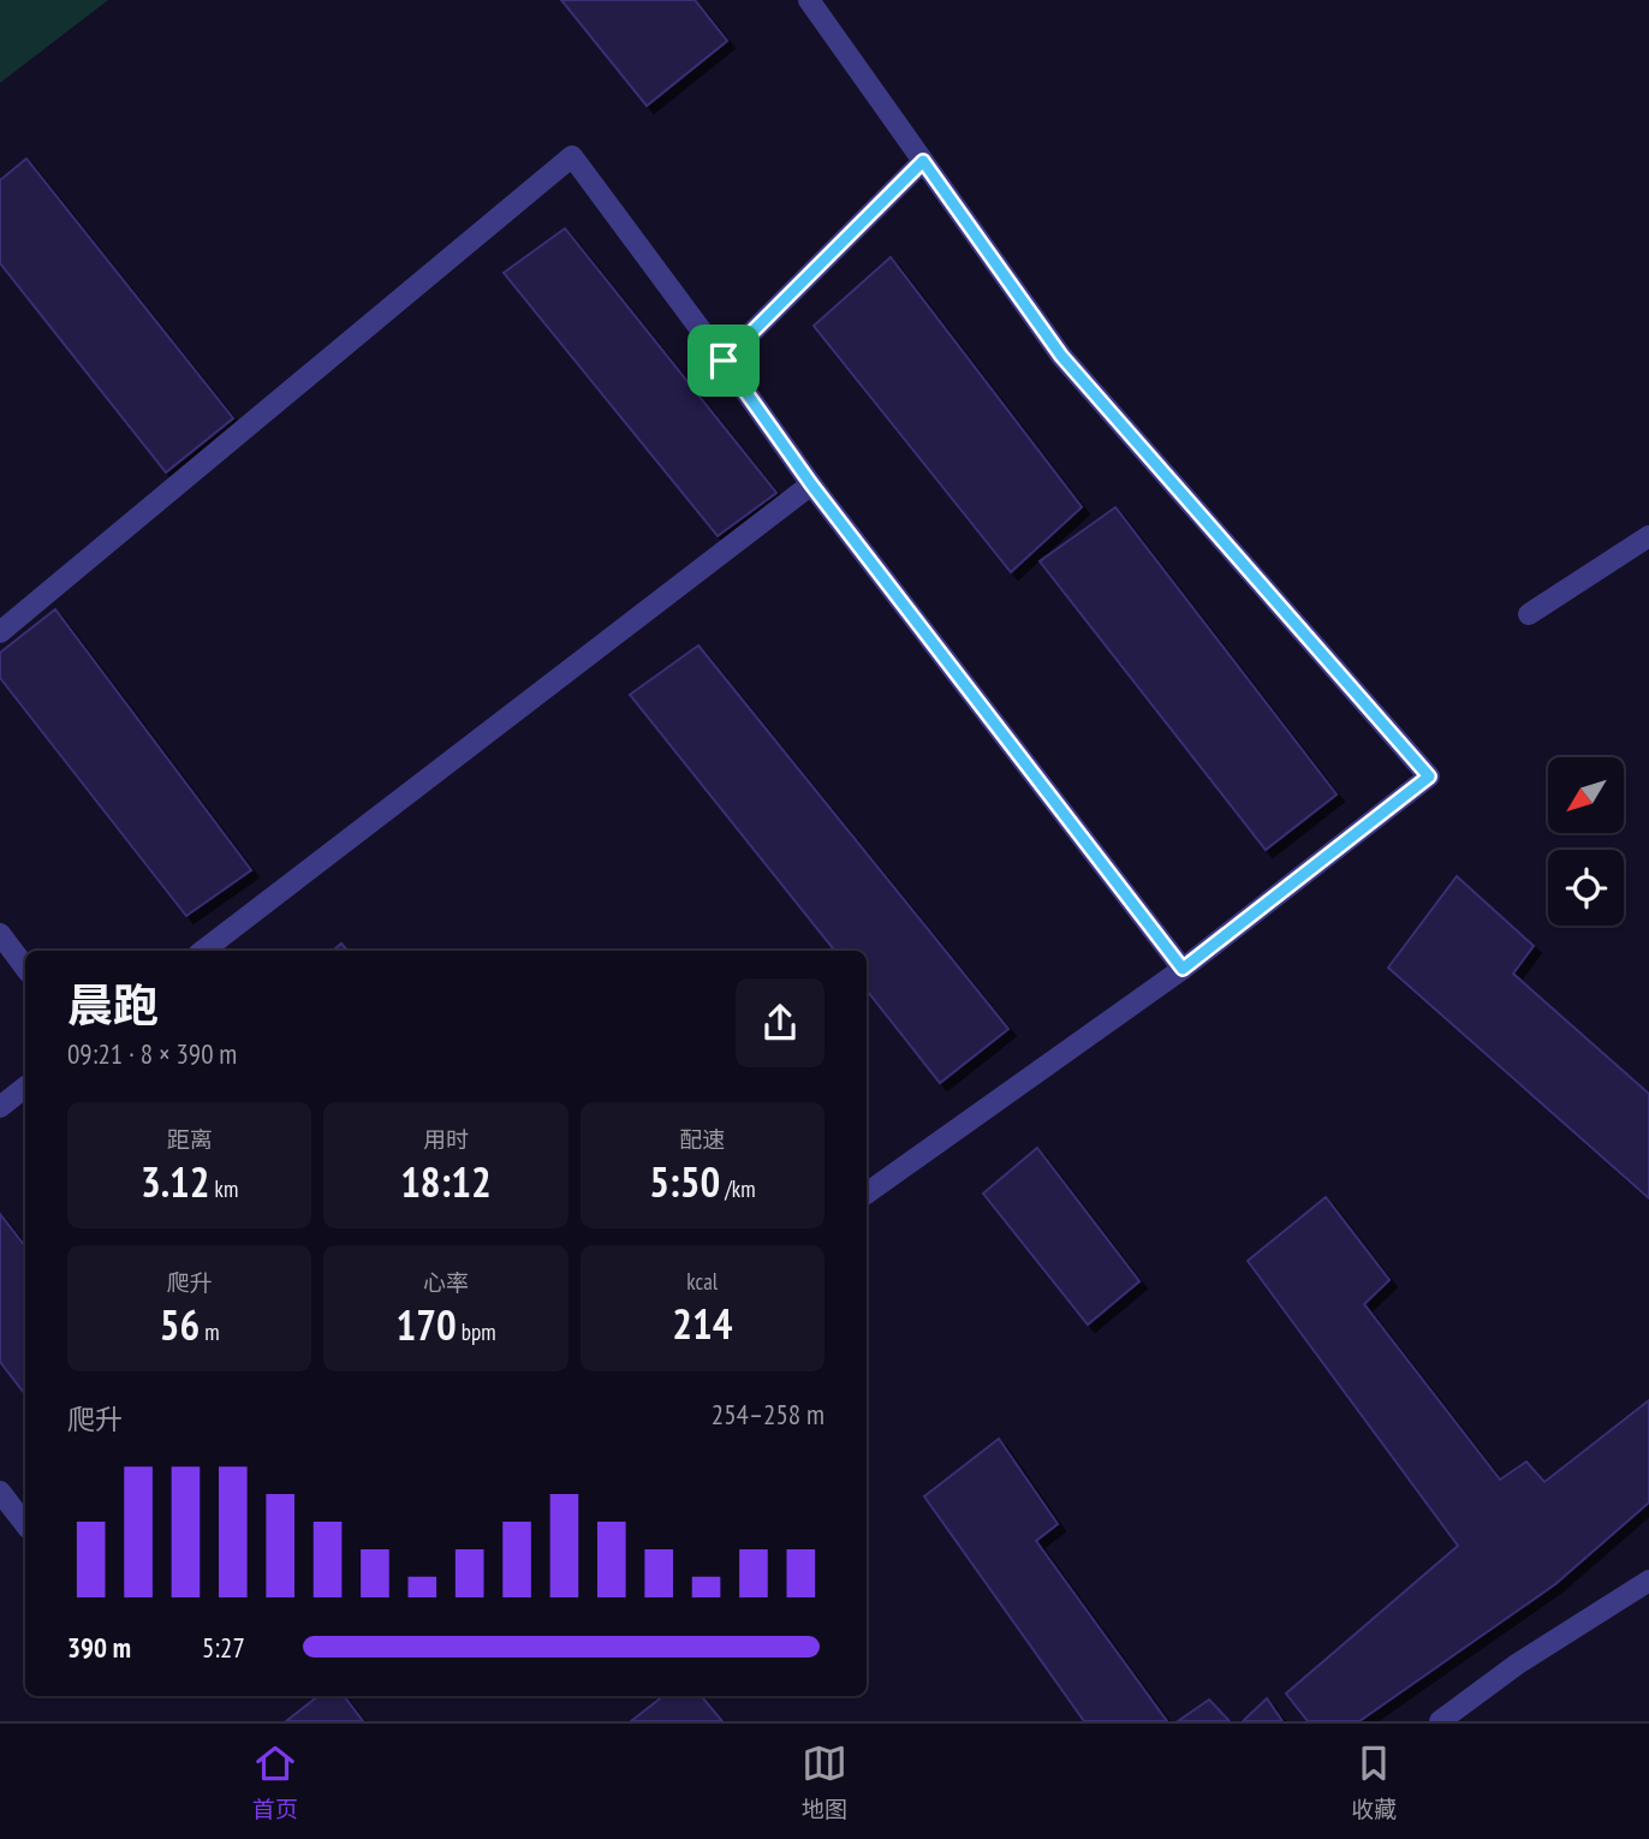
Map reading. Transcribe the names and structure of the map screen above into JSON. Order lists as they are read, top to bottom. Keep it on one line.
{"north":"bottom left","page":{"heading":["晨跑","09:21 · 8 × 390 m"],"stats":[["距离","3.12 km"],["用时","18:12"],["配速","5:50 /km"],["爬升","56 m"],["心率","170 bpm"],["kcal","214"]],"chart":["爬升","254–258 m"],"list":[{"name":"390 m","note":"5:27"}],"tabs":["首页","地图","收藏"]}}
